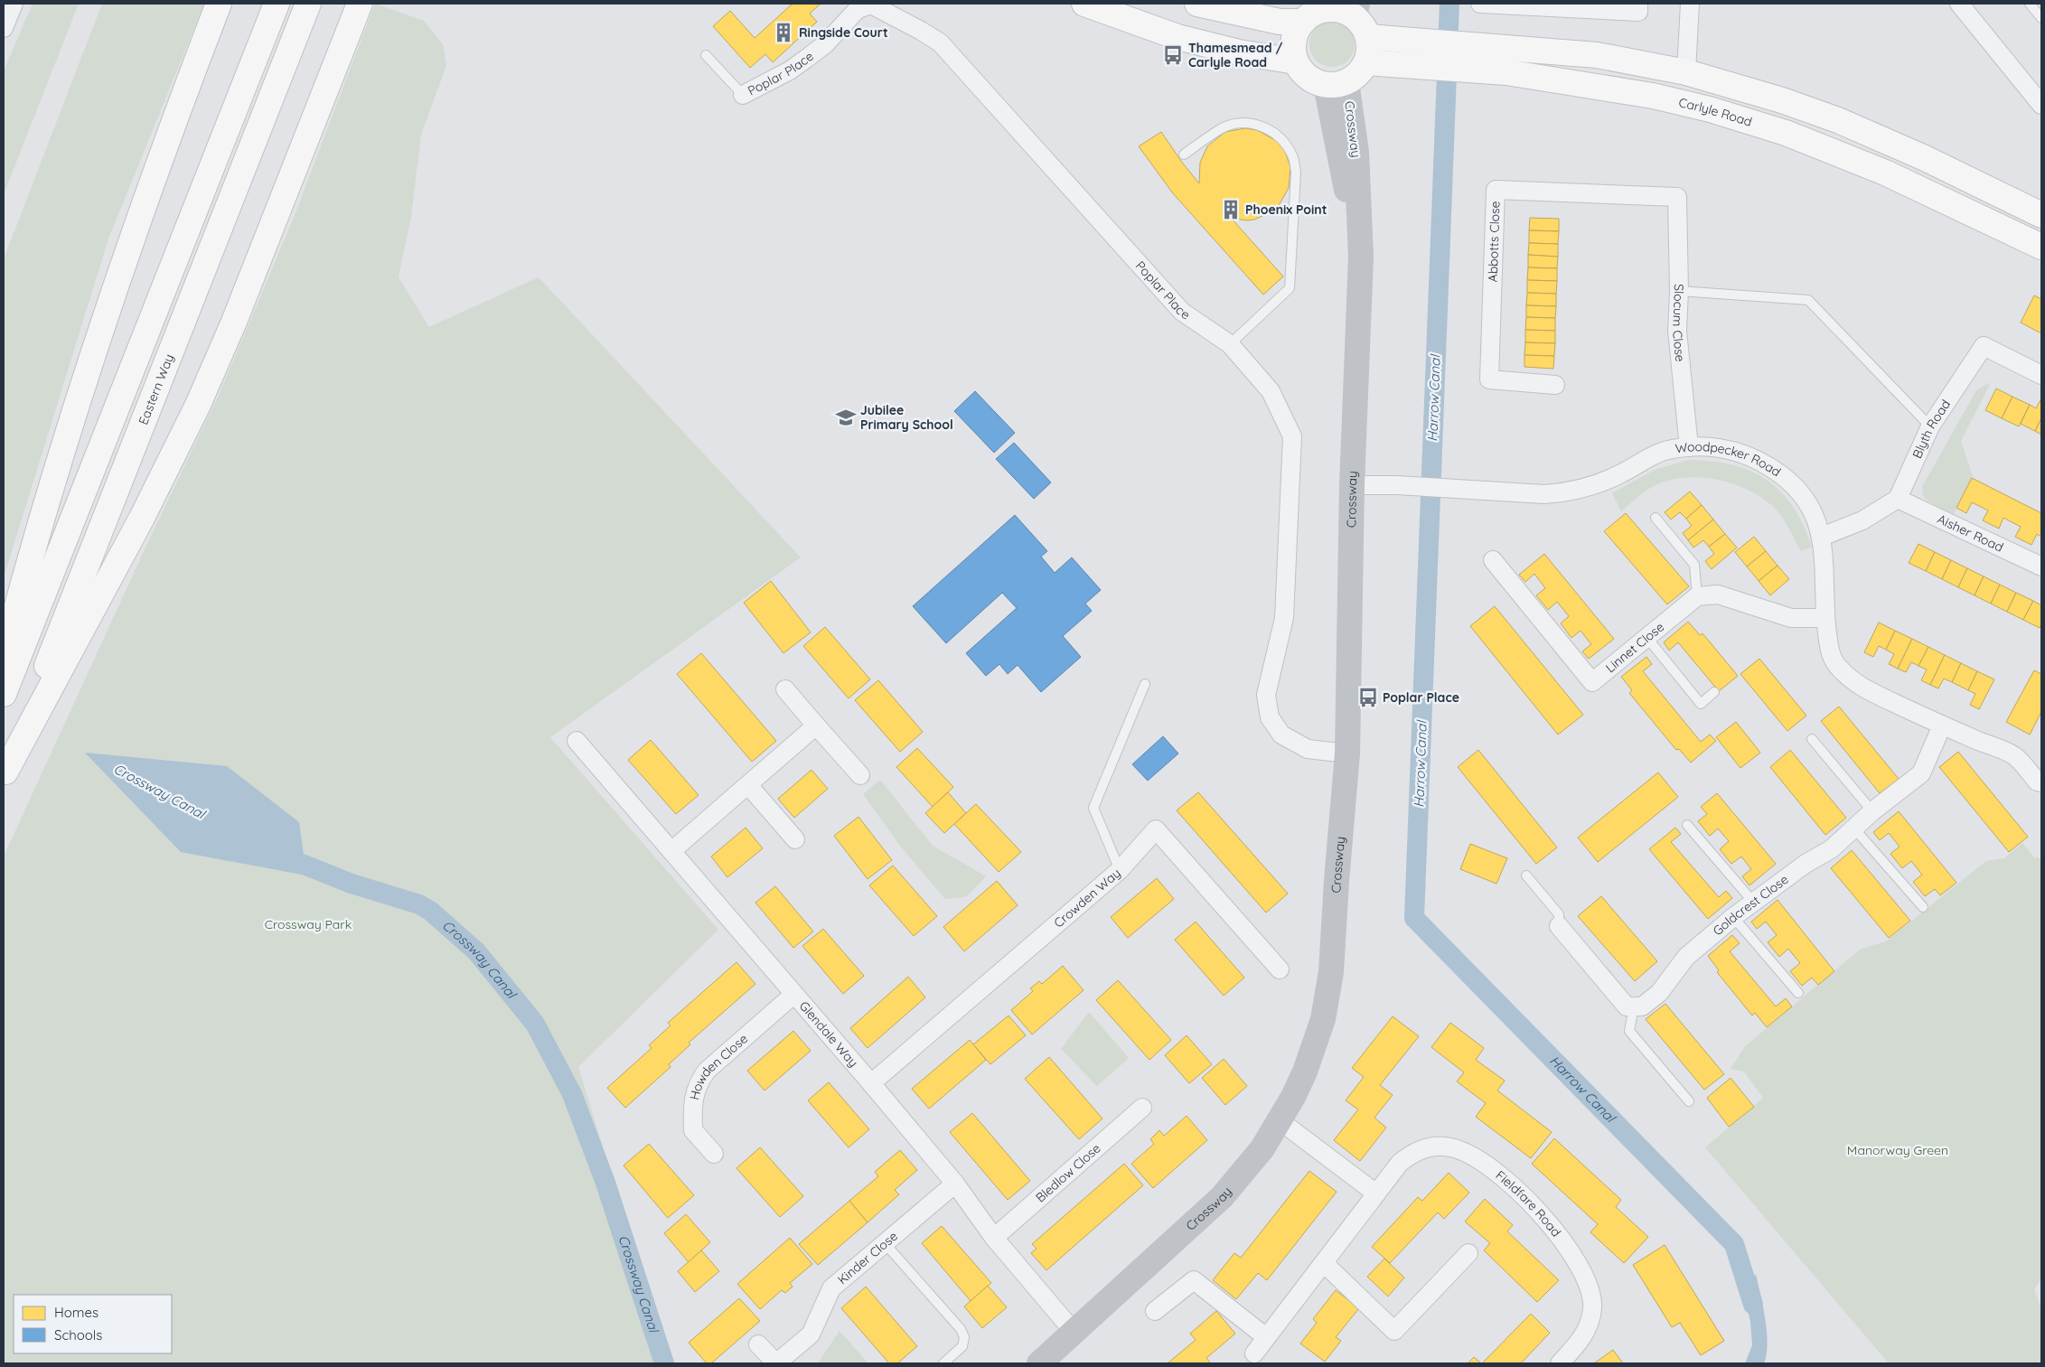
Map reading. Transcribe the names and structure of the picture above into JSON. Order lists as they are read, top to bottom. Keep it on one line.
{"streets":{"main road":["Carlyle Road","Eastern Way"],"street":["Poplar Place","Crossway","Abbotts Close","Slocum Close","Blyth Road","Woodpecker Road","Aisher Road","Linnet Close","Crowden Way","Goldcrest Close","Glendale Way","Howden Close","Bledlow Close","Fieldfare Road","Kinder Close"]},"crossings":[["Poplar Place","Crossway"],["Carlyle Road","Crossway"],["Crossway","Woodpecker Road"],["Crossway","Glendale Way"],["Abbotts Close","Slocum Close"],["Slocum Close","Woodpecker Road"],["Blyth Road","Aisher Road"],["Woodpecker Road","Goldcrest Close"],["Crowden Way","Glendale Way"],["Glendale Way","Howden Close"],["Glendale Way","Bledlow Close"],["Glendale Way","Kinder Close"]],"water":["Harrow Canal","Crossway Canal"],"parks":["Crossway Park","Manorway Green"],"places":{"building":["Ringside Court","Phoenix Point"],"bus stop":["Thamesmead / Carlyle Road","Poplar Place"],"school or university":["Jubilee Primary School"]},"legend":["Homes","Schools"]}
